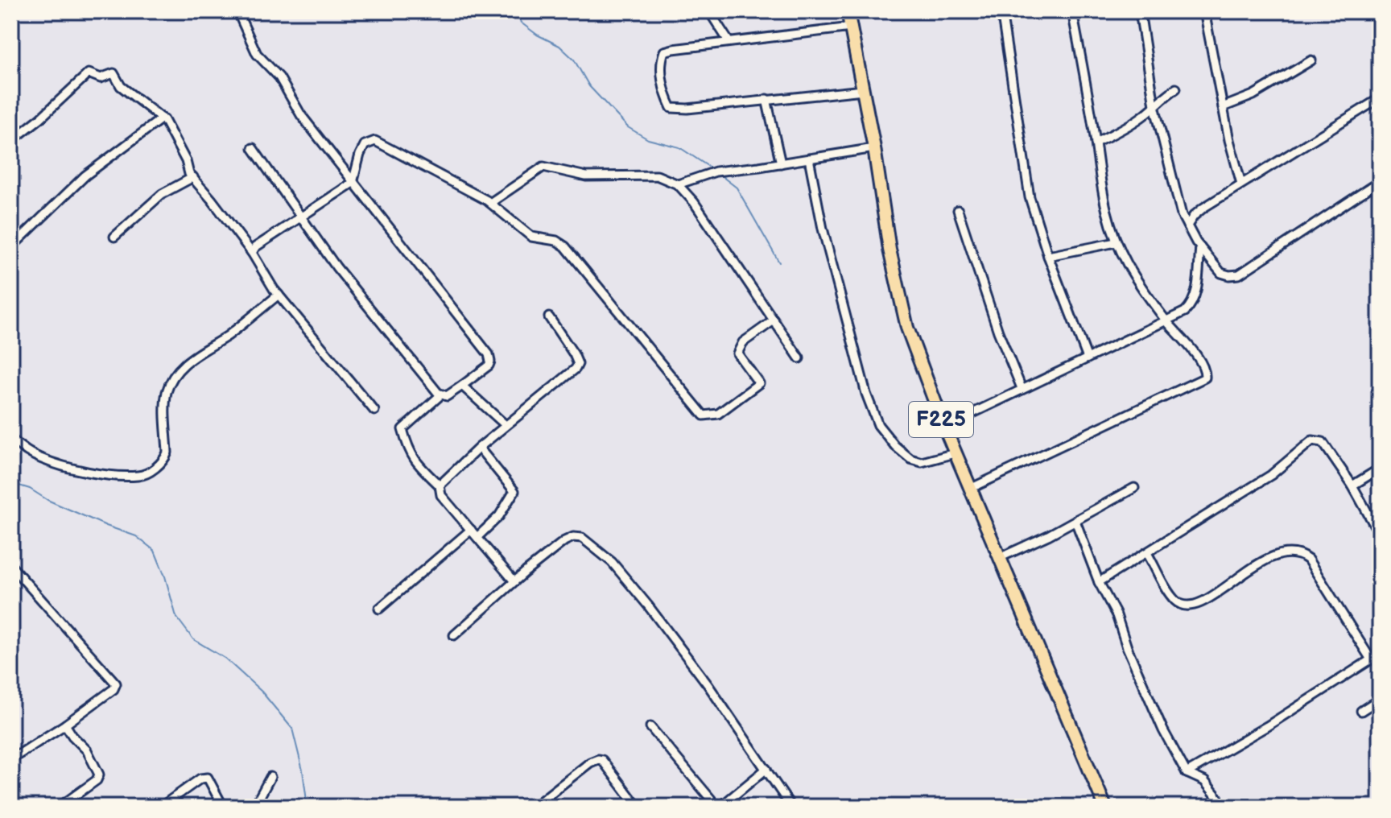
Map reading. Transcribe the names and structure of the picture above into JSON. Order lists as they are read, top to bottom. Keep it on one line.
{"streets":{"main road":["F225"]}}
